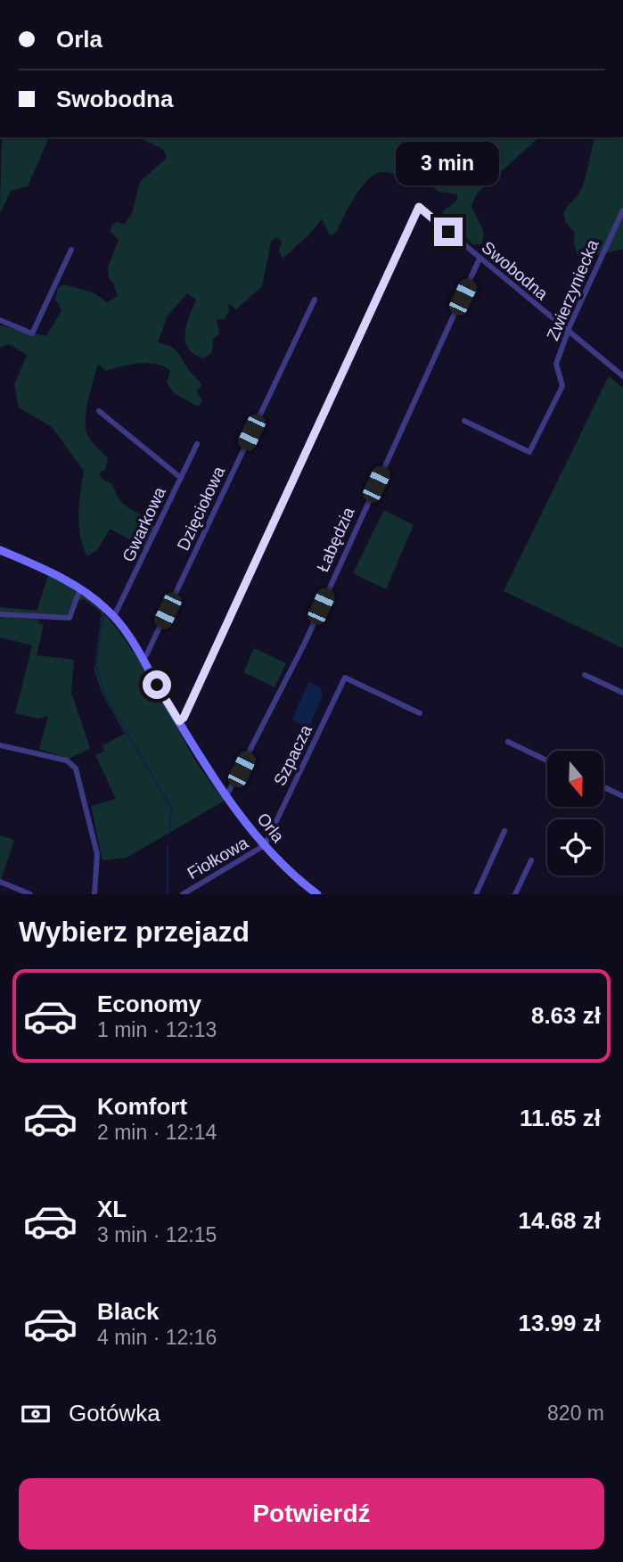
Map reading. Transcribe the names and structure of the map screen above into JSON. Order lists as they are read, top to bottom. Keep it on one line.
{"streets":{"street":["Swobodna","Zwierzyniecka","Dzięciołowa","Gwarkowa","Łabędzia","Szpacza","Orla","Fiołkowa"]},"crossings":[["Swobodna","Zwierzyniecka"],["Swobodna","Łabędzia"],["Swobodna","Orla"],["Dzięciołowa","Orla"],["Gwarkowa","Orla"],["Łabędzia","Orla"],["Szpacza","Orla"],["Szpacza","Fiołkowa"],["Orla","Fiołkowa"]],"north":"bottom","page":{"banner":["Orla","Swobodna"],"bubble":"3 min","heading":"Wybierz przejazd","list":[{"name":"Economy","note":"1 min · 12:13","value":"8.63 zł"},{"name":"Komfort","note":"2 min · 12:14","value":"11.65 zł"},{"name":"XL","note":"3 min · 12:15","value":"14.68 zł"},{"name":"Black","note":"4 min · 12:16","value":"13.99 zł"}],"pay":["Gotówka","820 m"],"buttons":"Potwierdź"}}
